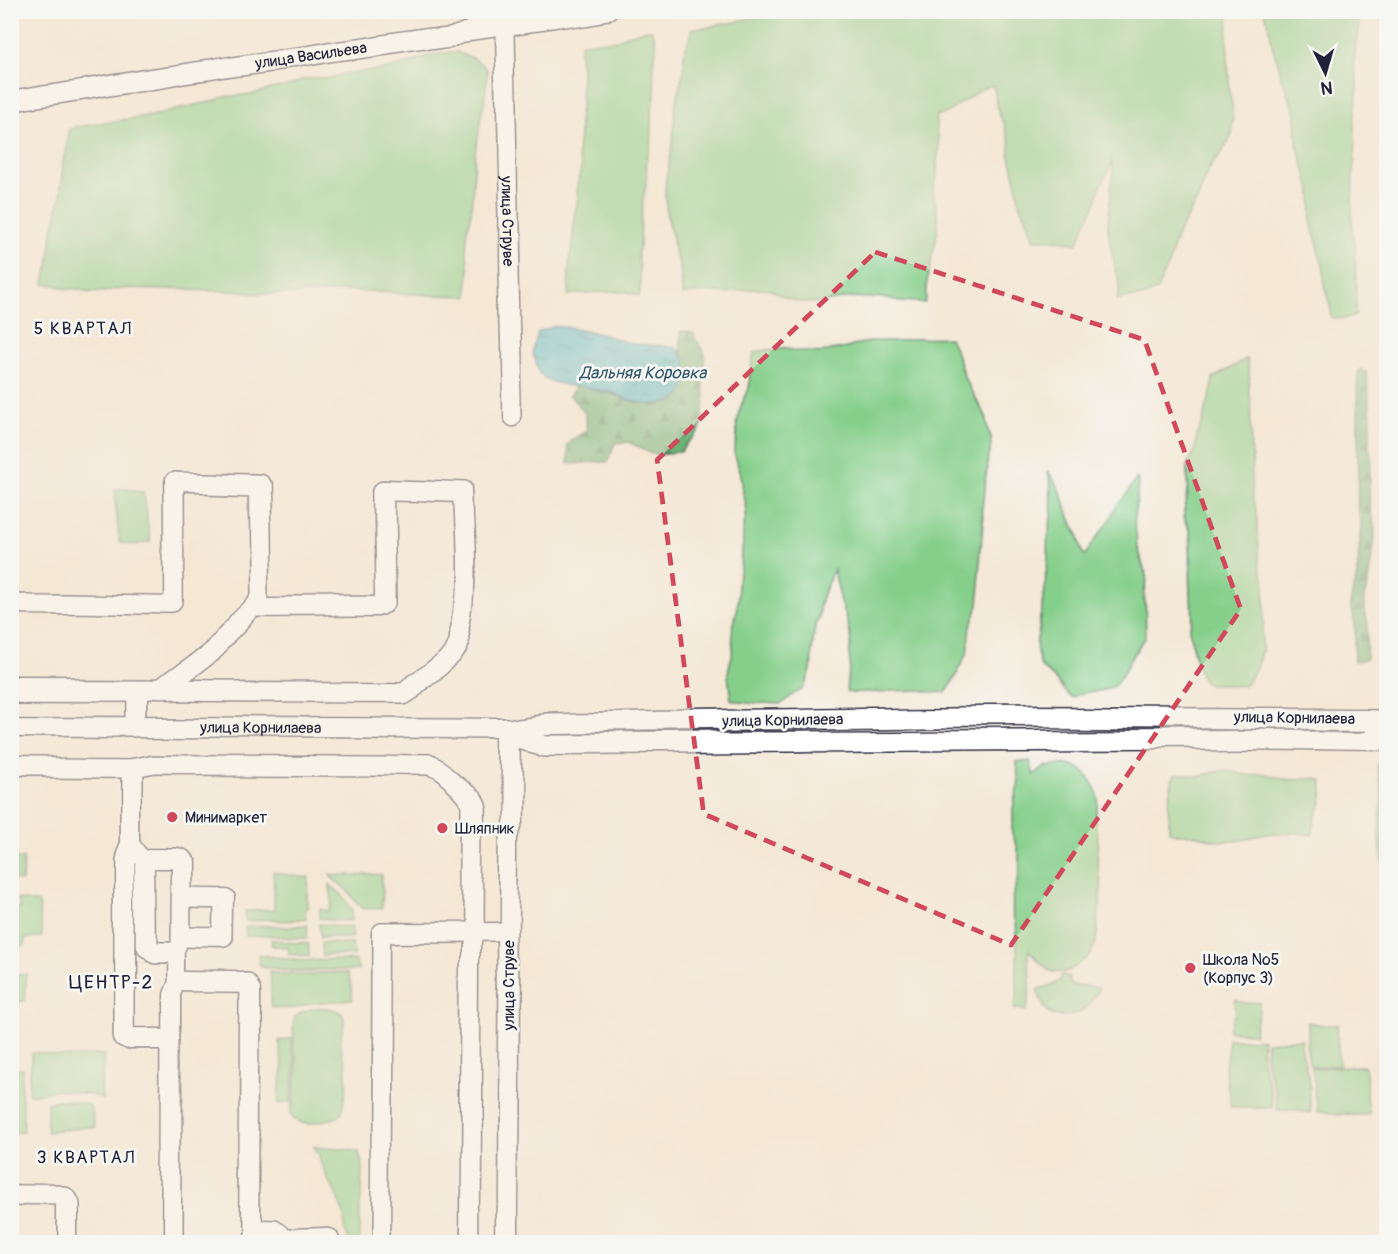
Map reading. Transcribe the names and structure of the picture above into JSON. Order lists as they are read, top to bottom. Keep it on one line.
{"streets":{"street":["улица Васильева","улица Струве","улица Корнилаева"]},"crossings":[["улица Васильева","улица Струве"],["улица Струве","улица Корнилаева"]],"districts":["5 КВАРТАЛ","ЦЕНТР-2","3 КВАРТАЛ"],"water":["Дальняя Коровка"],"places":["Минимаркет","Шляпник","Школа №5 (Корпус 3)"],"north":"bottom"}
